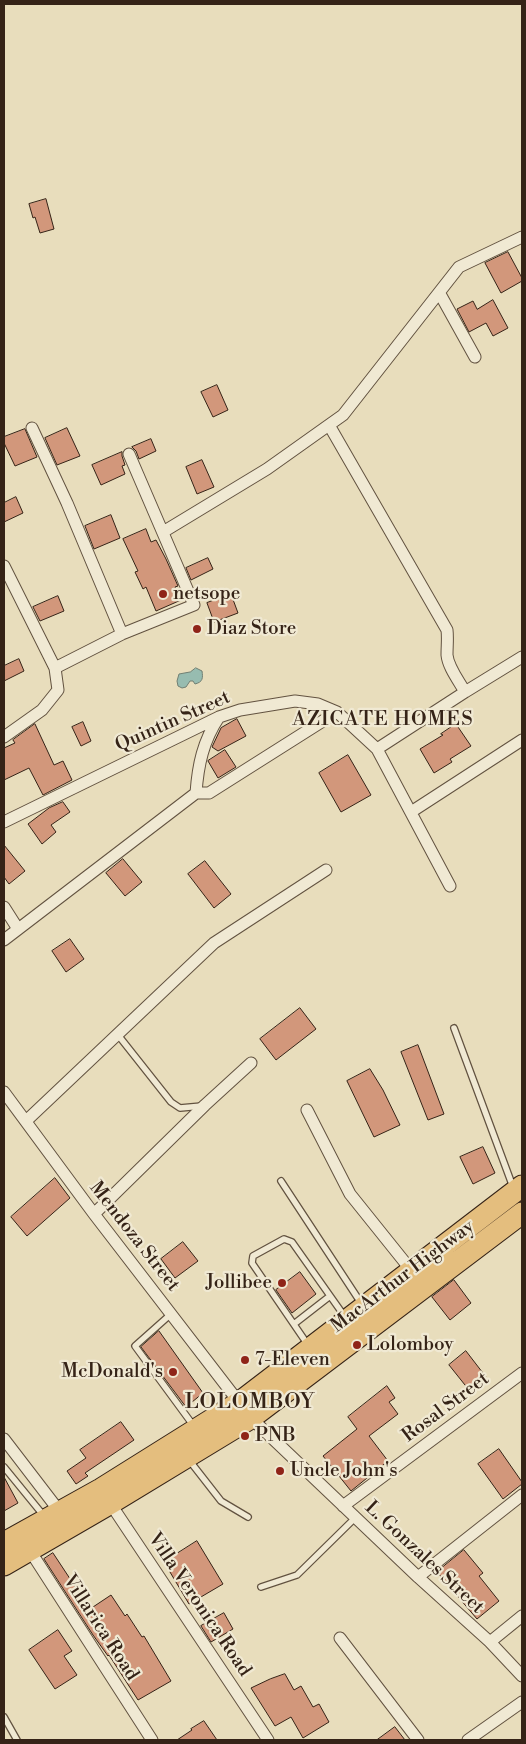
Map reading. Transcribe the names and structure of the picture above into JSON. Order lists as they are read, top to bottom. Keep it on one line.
{"streets":{"highway":["MacArthur Highway"],"street":["Quintin Street","Mendoza Street","Rosal Street","L. Gonzales Street","Villa Veronica Road","Villarica Road"]},"crossings":[["Mendoza Street","MacArthur Highway"],["Mendoza Street","L. Gonzales Street"],["MacArthur Highway","L. Gonzales Street"],["MacArthur Highway","Villa Veronica Road"],["MacArthur Highway","Villarica Road"],["Rosal Street","L. Gonzales Street"]],"districts":["AZICATE HOMES","LOLOMBOY"],"places":["netsope","Diaz Store","Jollibee","Lolomboy","7-Eleven","McDonald's","PNB","Uncle John's"]}
